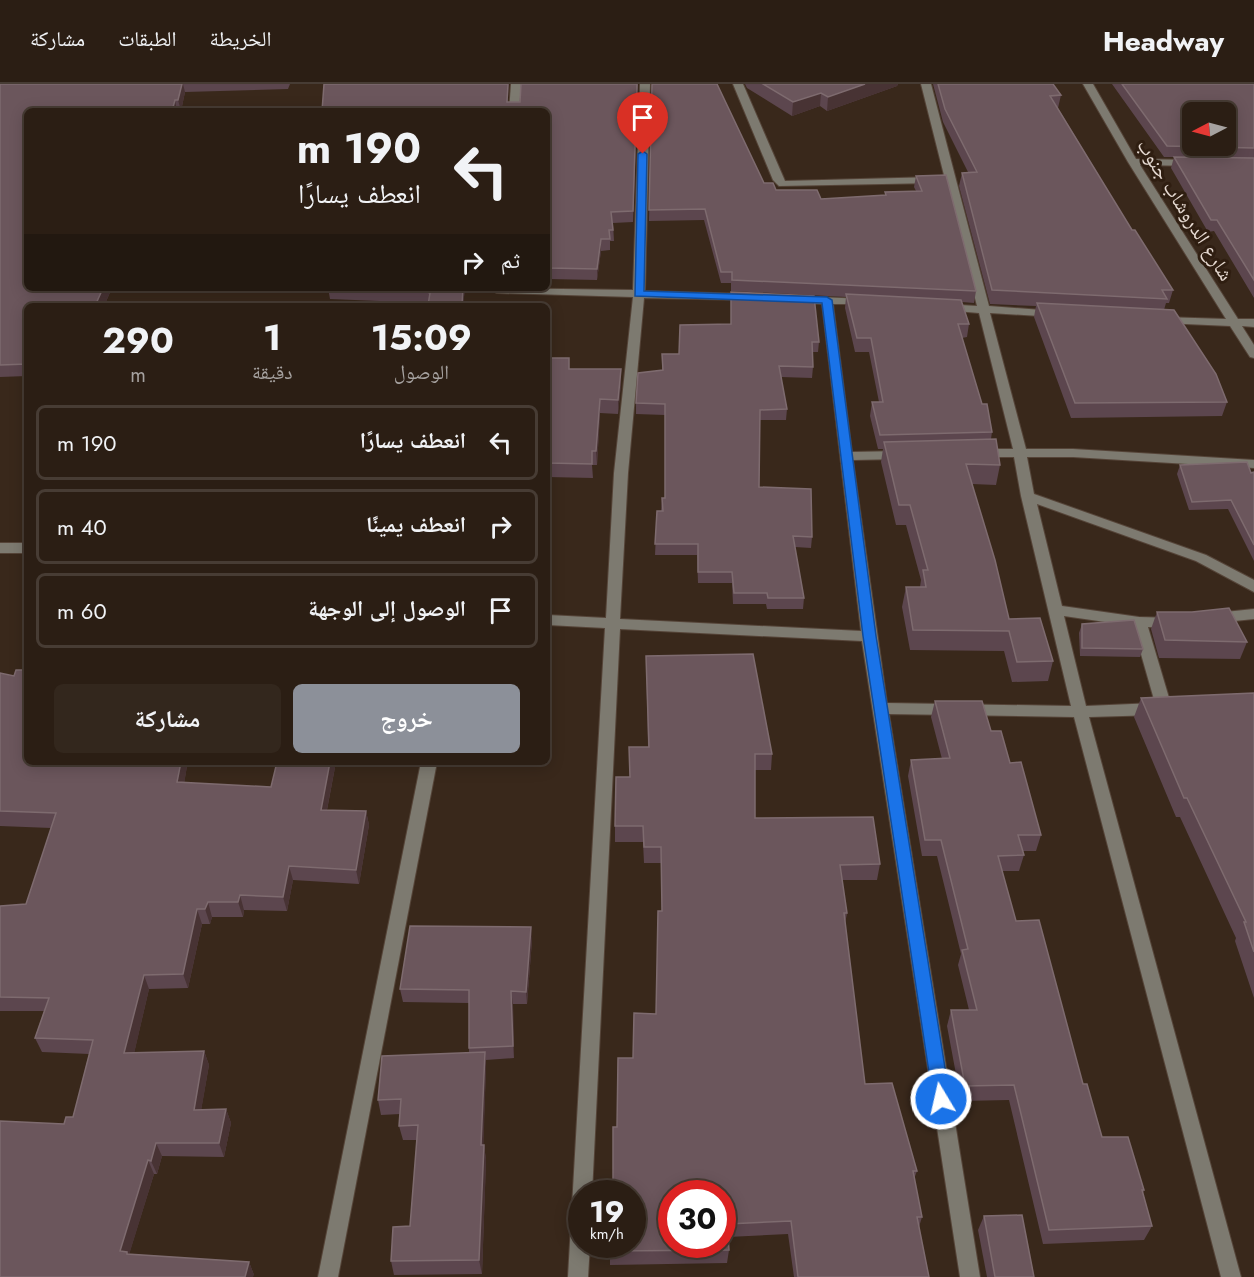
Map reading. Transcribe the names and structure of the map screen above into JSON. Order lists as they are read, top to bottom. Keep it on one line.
{"streets":{"street":["شارع الدروشاب جنوب"]},"north":"left","page":{"header":"Headway","nav":["الخريطة","الطبقات","مشاركة"],"turn":["190 m","انعطف يسارًا"],"then":"ثم","eta":["15:09","الوصول","1","دقيقة","290","m"],"list":[{"name":"انعطف يسارًا","value":"190 m"},{"name":"انعطف يمينًا","value":"40 m"},{"name":"الوصول إلى الوجهة","value":"60 m"}],"buttons":["خروج","مشاركة"],"speed":"19 km/h","limit":"30"}}
